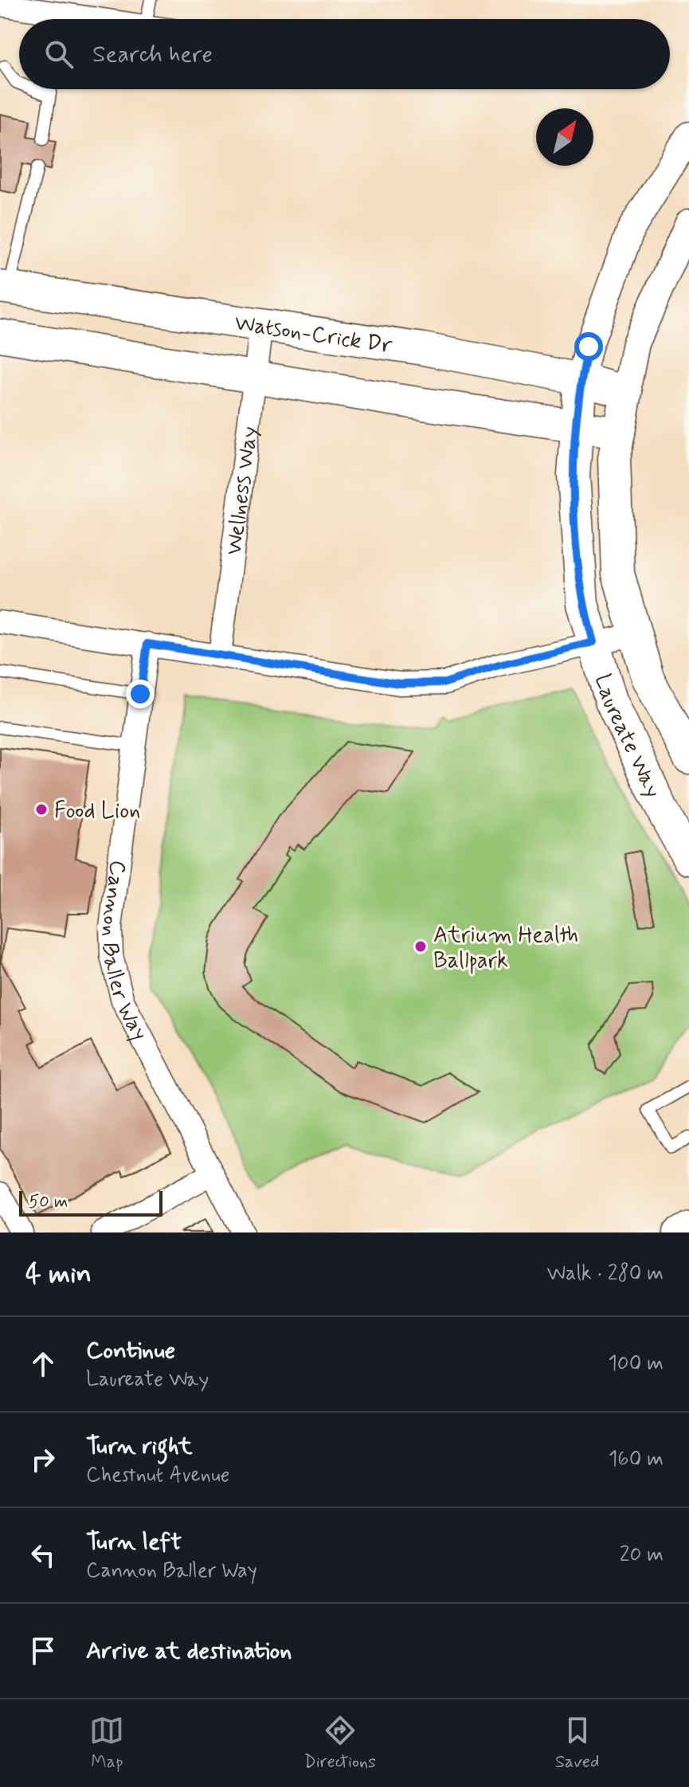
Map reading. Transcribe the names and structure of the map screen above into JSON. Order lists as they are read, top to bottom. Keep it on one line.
{"streets":{"main road":["Watson-Crick Dr","Laureate Way"],"street":["Wellness Way","Cannon Baller Way"]},"crossings":[["Watson-Crick Dr","Wellness Way"],["Watson-Crick Dr","Laureate Way"]],"places":["Food Lion","Atrium Health Ballpark"],"scale_bar":"50 m","north":"top right","page":{"search":"Search here","scale":"50 m","heading":["4 min","Walk · 280 m"],"list":[["Continue","Laureate Way","100 m"],["Turn right","Chestnut Avenue","160 m"],["Turn left","Cannon Baller Way","20 m"],"Arrive at destination"],"nav":["Map","Directions","Saved"]}}
